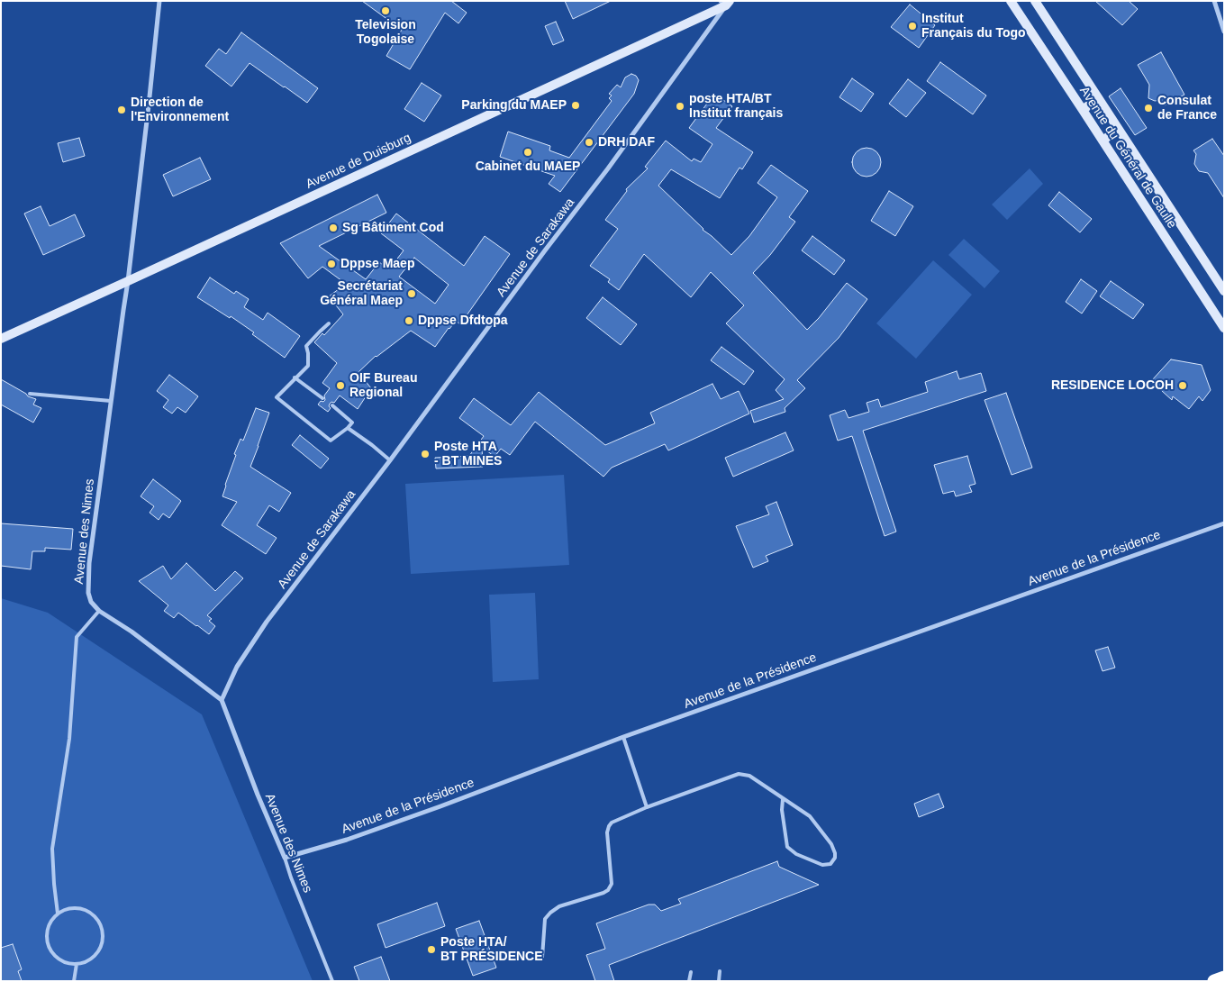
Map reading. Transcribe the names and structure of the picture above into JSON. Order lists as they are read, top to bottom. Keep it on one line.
{"streets":{"street":["Avenue du Général de Gaulle","Avenue de Duisburg","Avenue de Sarakawa","Avenue des Nimes","Avenue de la Présidence"]},"crossings":[["Avenue de Duisburg","Avenue de Sarakawa"],["Avenue de Duisburg","Avenue des Nimes"],["Avenue de Sarakawa","Avenue des Nimes"],["Avenue des Nimes","Avenue de la Présidence"]],"places":["Television Togolaise","Institut Français du Togo","Parking du MAEP","poste HTA/BT Institut français","Consulat de France","Direction de l'Environnement","DRH DAF","Cabinet du MAEP","Sg Bâtiment Cod","Dppse Maep","Secrétariat Général Maep","Dppse Dfdtopa","OIF Bureau Regional","RESIDENCE LOCOH","Poste HTA - BT MINES","Poste HTA/ BT PRÉSIDENCE"]}
